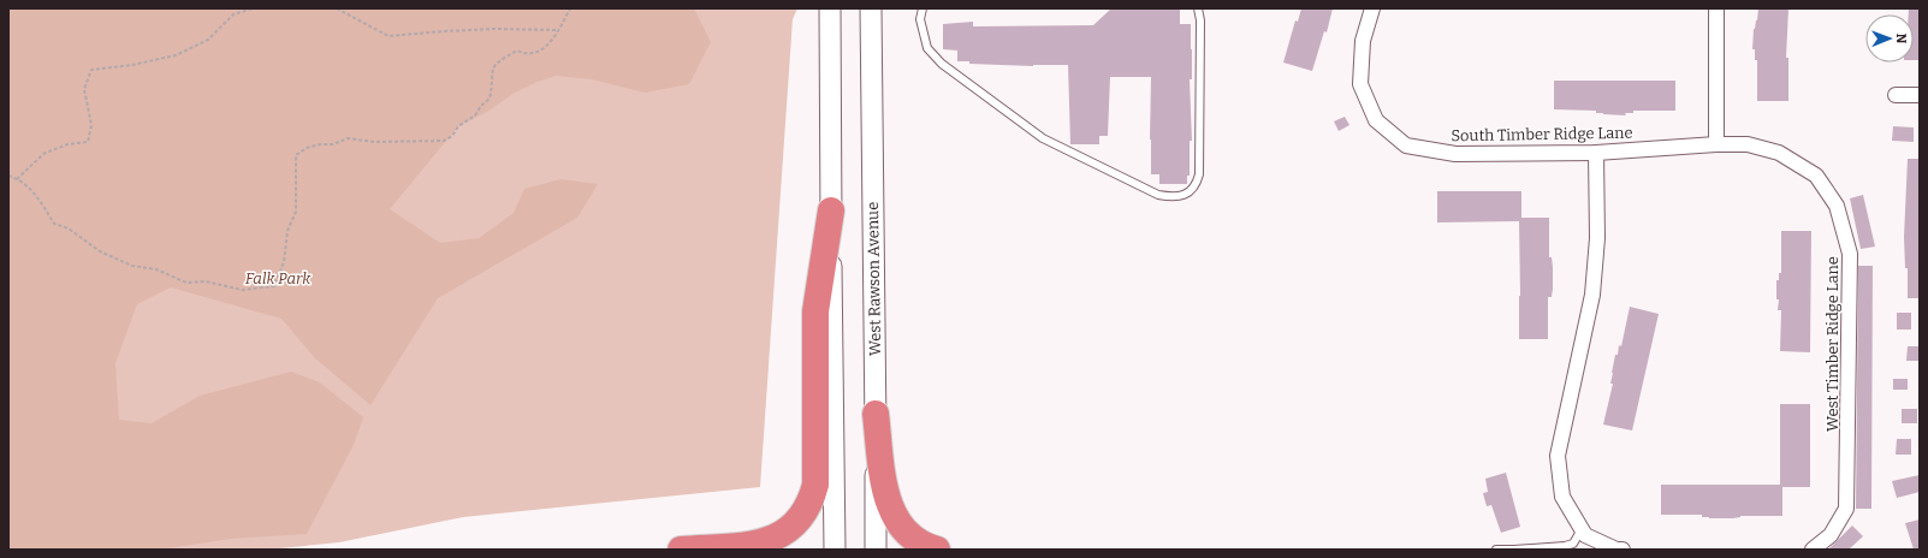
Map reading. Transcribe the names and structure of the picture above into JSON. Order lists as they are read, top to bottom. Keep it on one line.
{"streets":{"main road":["West Rawson Avenue"],"street":["South Timber Ridge Lane","West Timber Ridge Lane"]},"crossings":[["South Timber Ridge Lane","West Timber Ridge Lane"]],"parks":["Falk Park"],"north":"right"}
